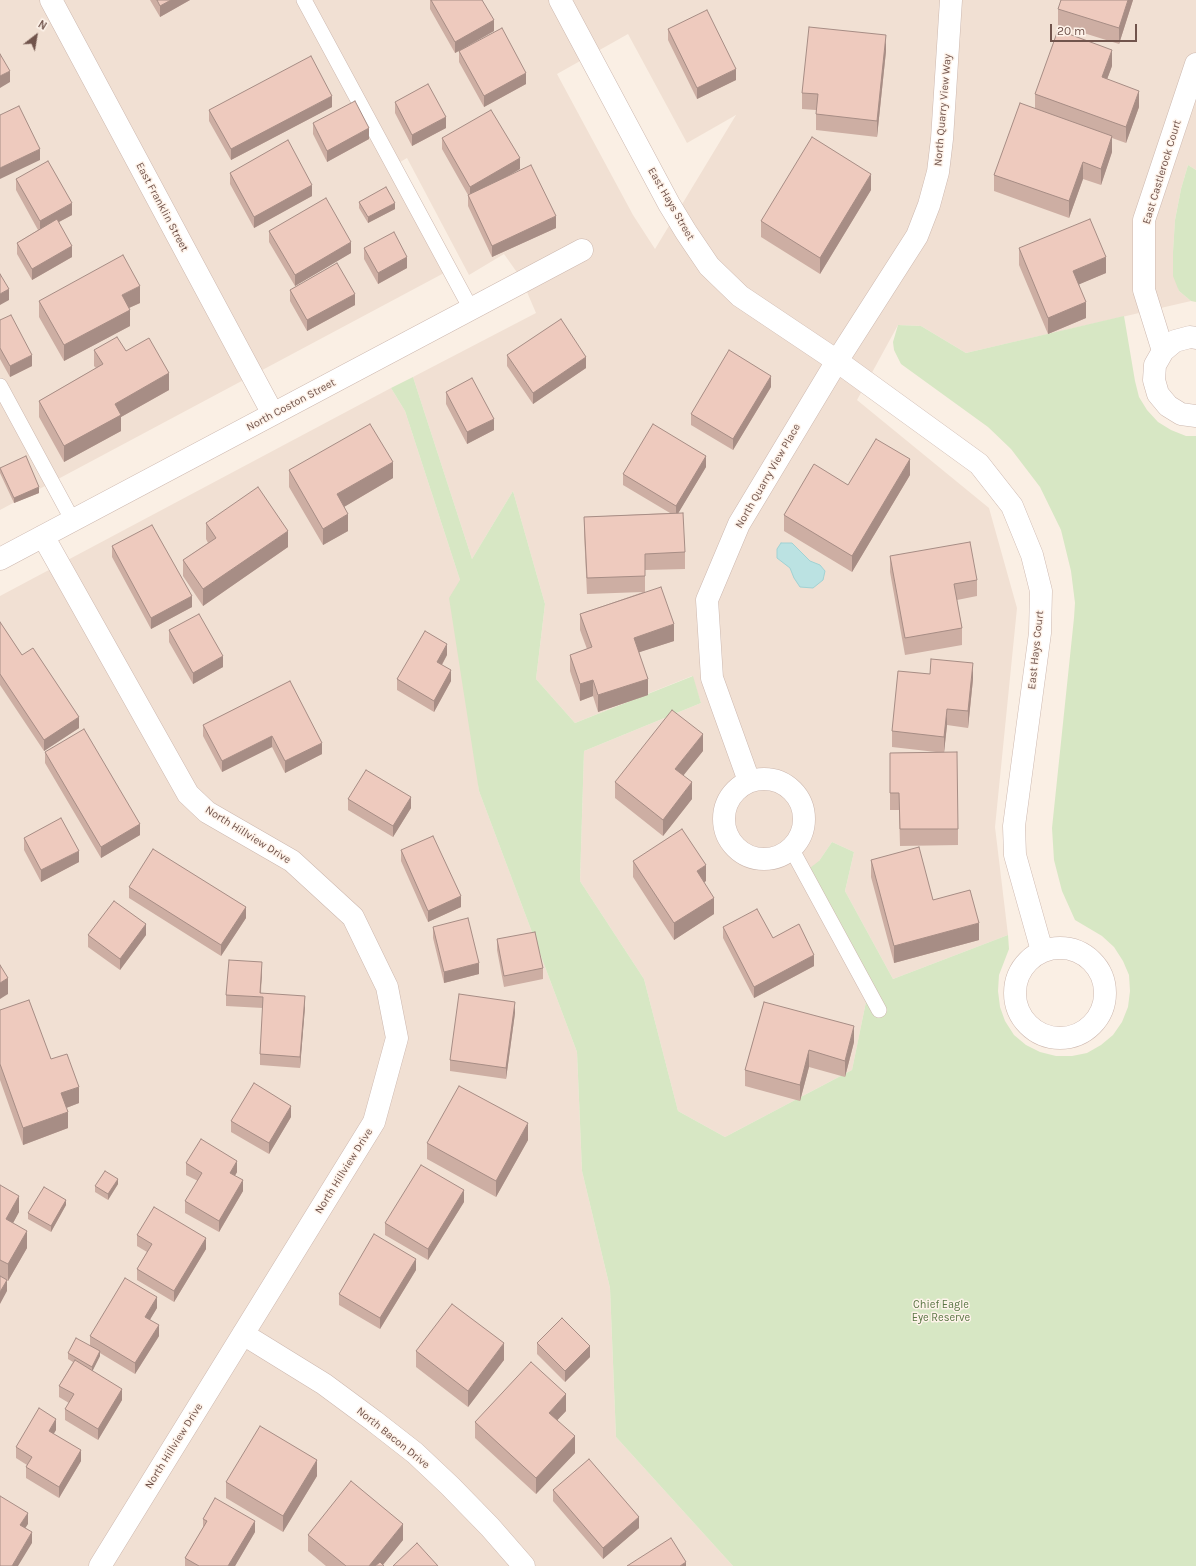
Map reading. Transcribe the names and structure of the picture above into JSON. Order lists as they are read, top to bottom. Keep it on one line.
{"streets":{"street":["North Quarry View Way","East Castlerock Court","East Hays Street","East Franklin Street","North Coston Street","North Quarry View Place","East Hays Court","North Hillview Drive","North Bacon Drive"]},"crossings":[["North Quarry View Way","East Hays Street"],["North Quarry View Way","North Quarry View Place"],["North Quarry View Way","East Hays Court"],["East Hays Street","North Quarry View Place"],["East Hays Street","East Hays Court"],["East Franklin Street","North Coston Street"],["North Coston Street","North Hillview Drive"],["North Quarry View Place","East Hays Court"],["North Hillview Drive","North Bacon Drive"]],"parks":["Chief Eagle Eye Reserve"],"scale_bar":"20 m","north":"top right"}
